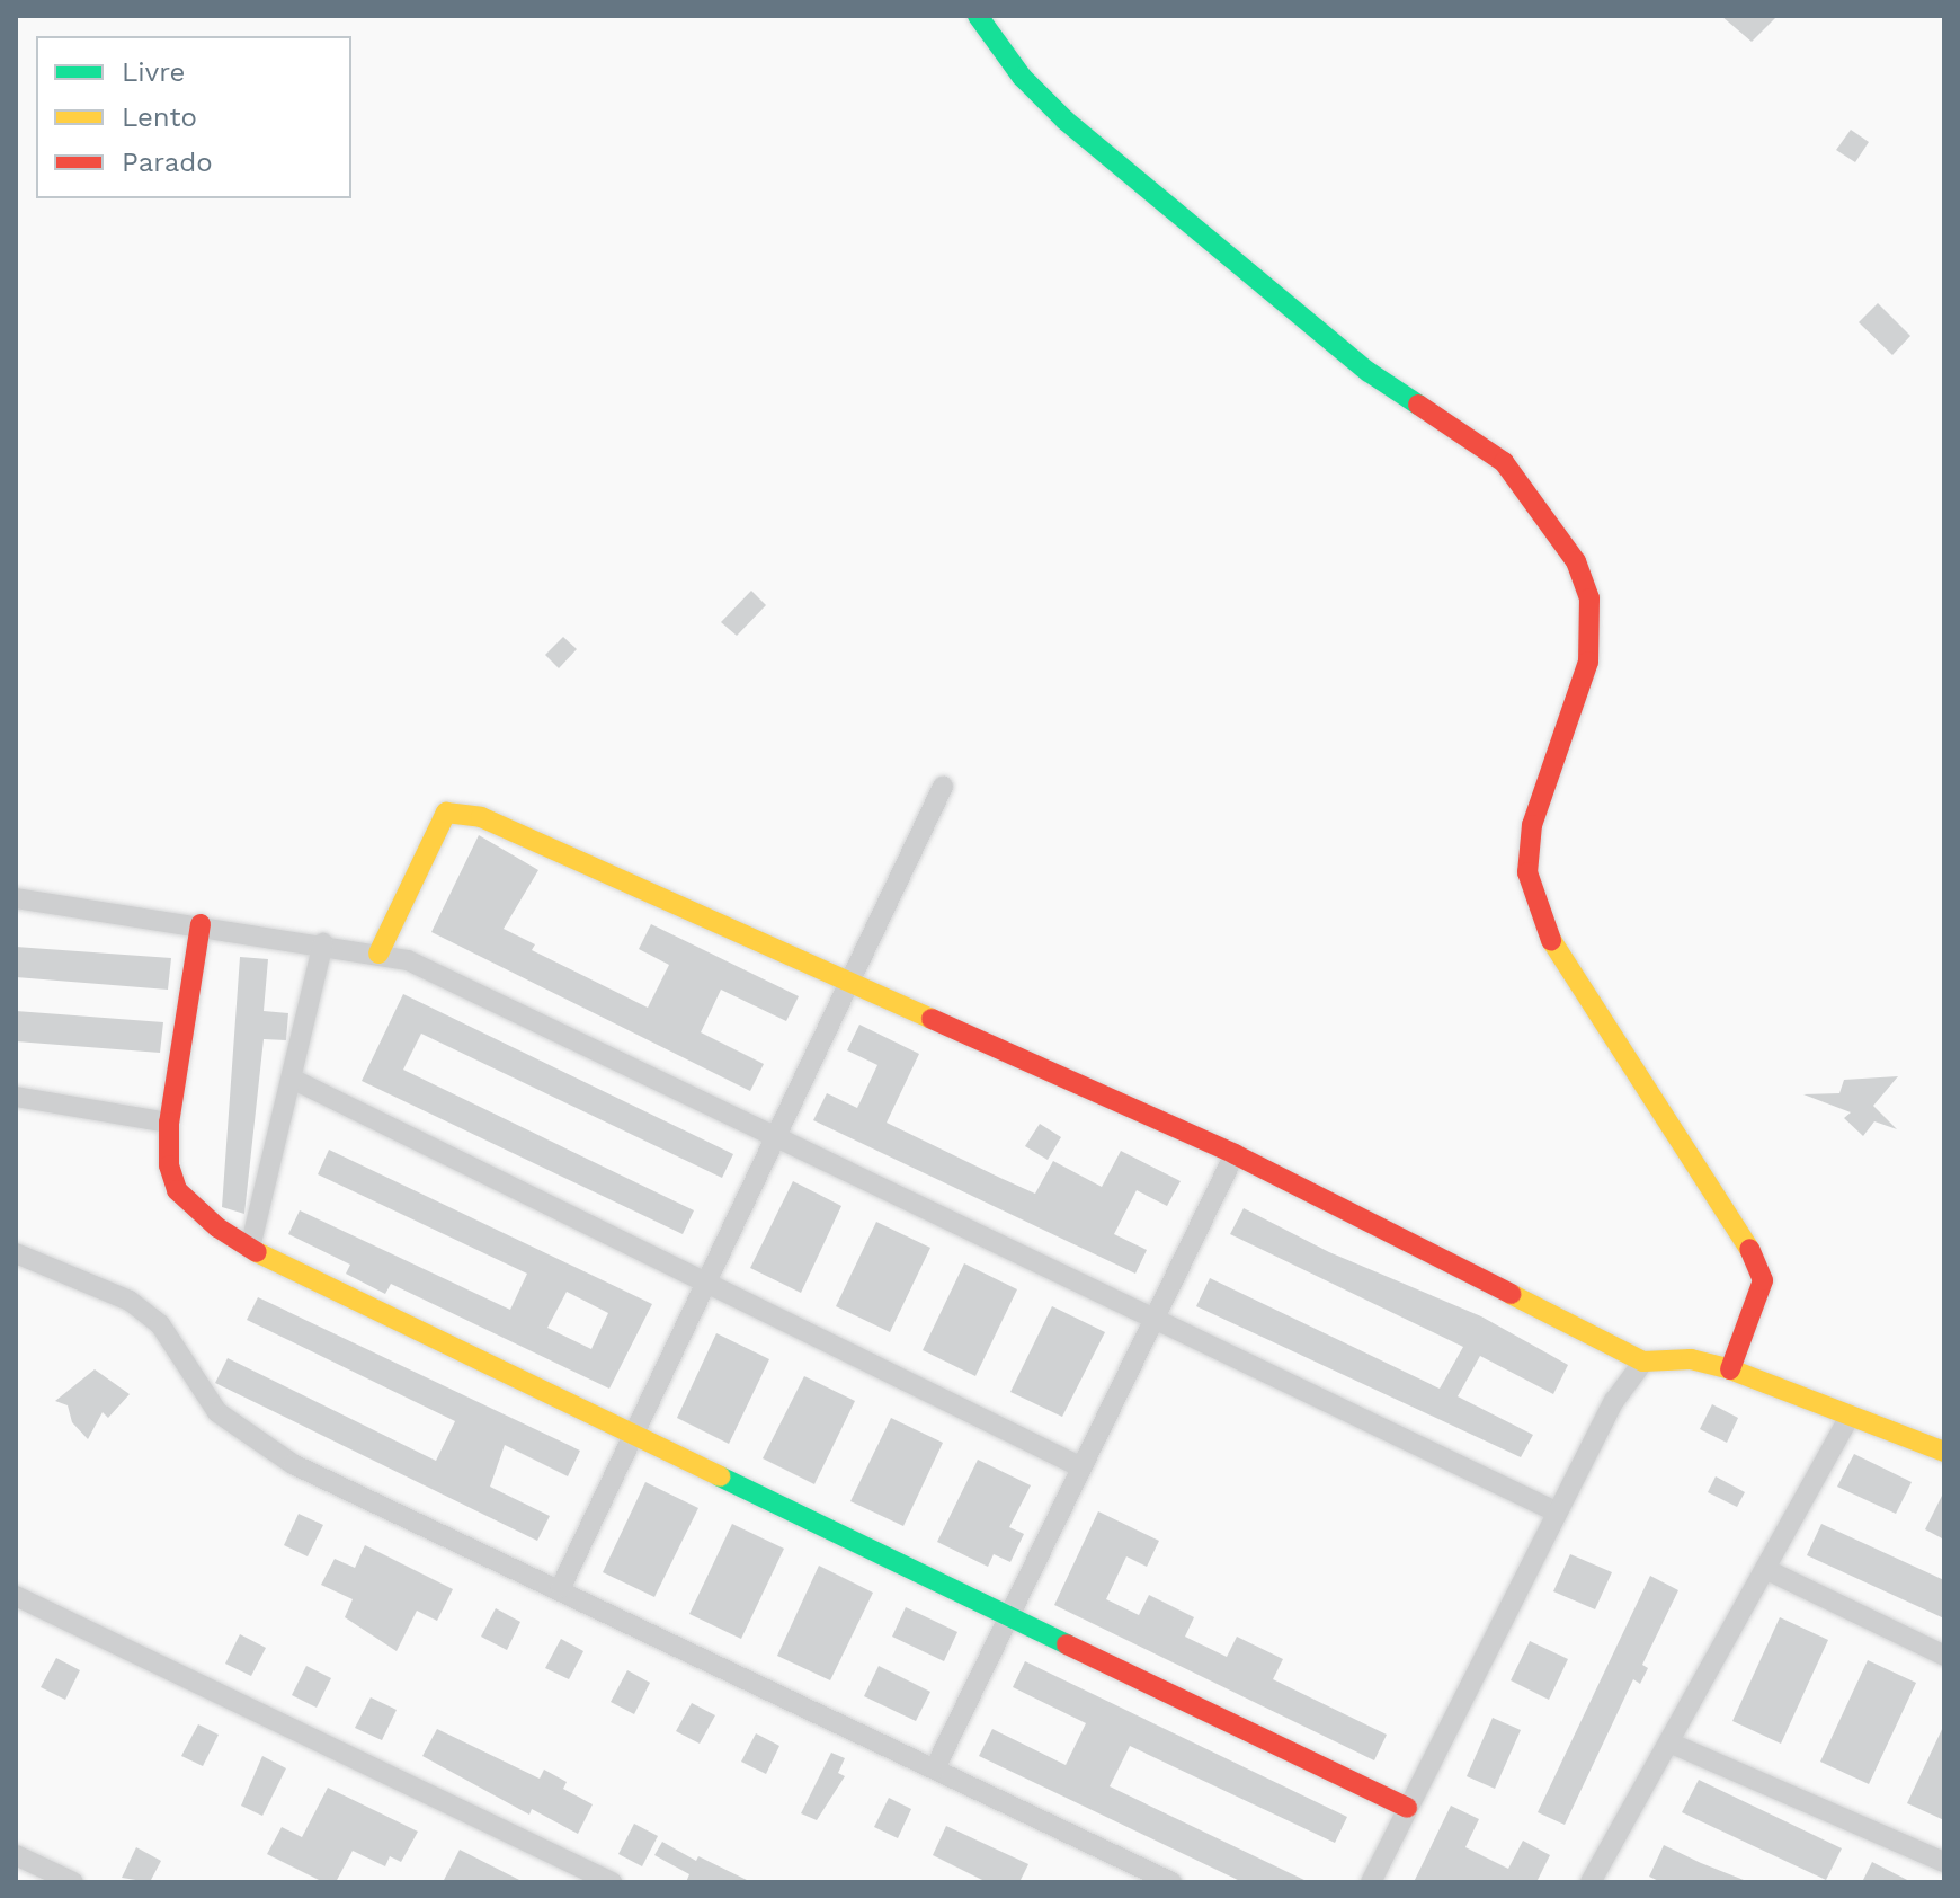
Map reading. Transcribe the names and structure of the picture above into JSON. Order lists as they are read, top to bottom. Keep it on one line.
{"legend":["Livre","Lento","Parado"]}
